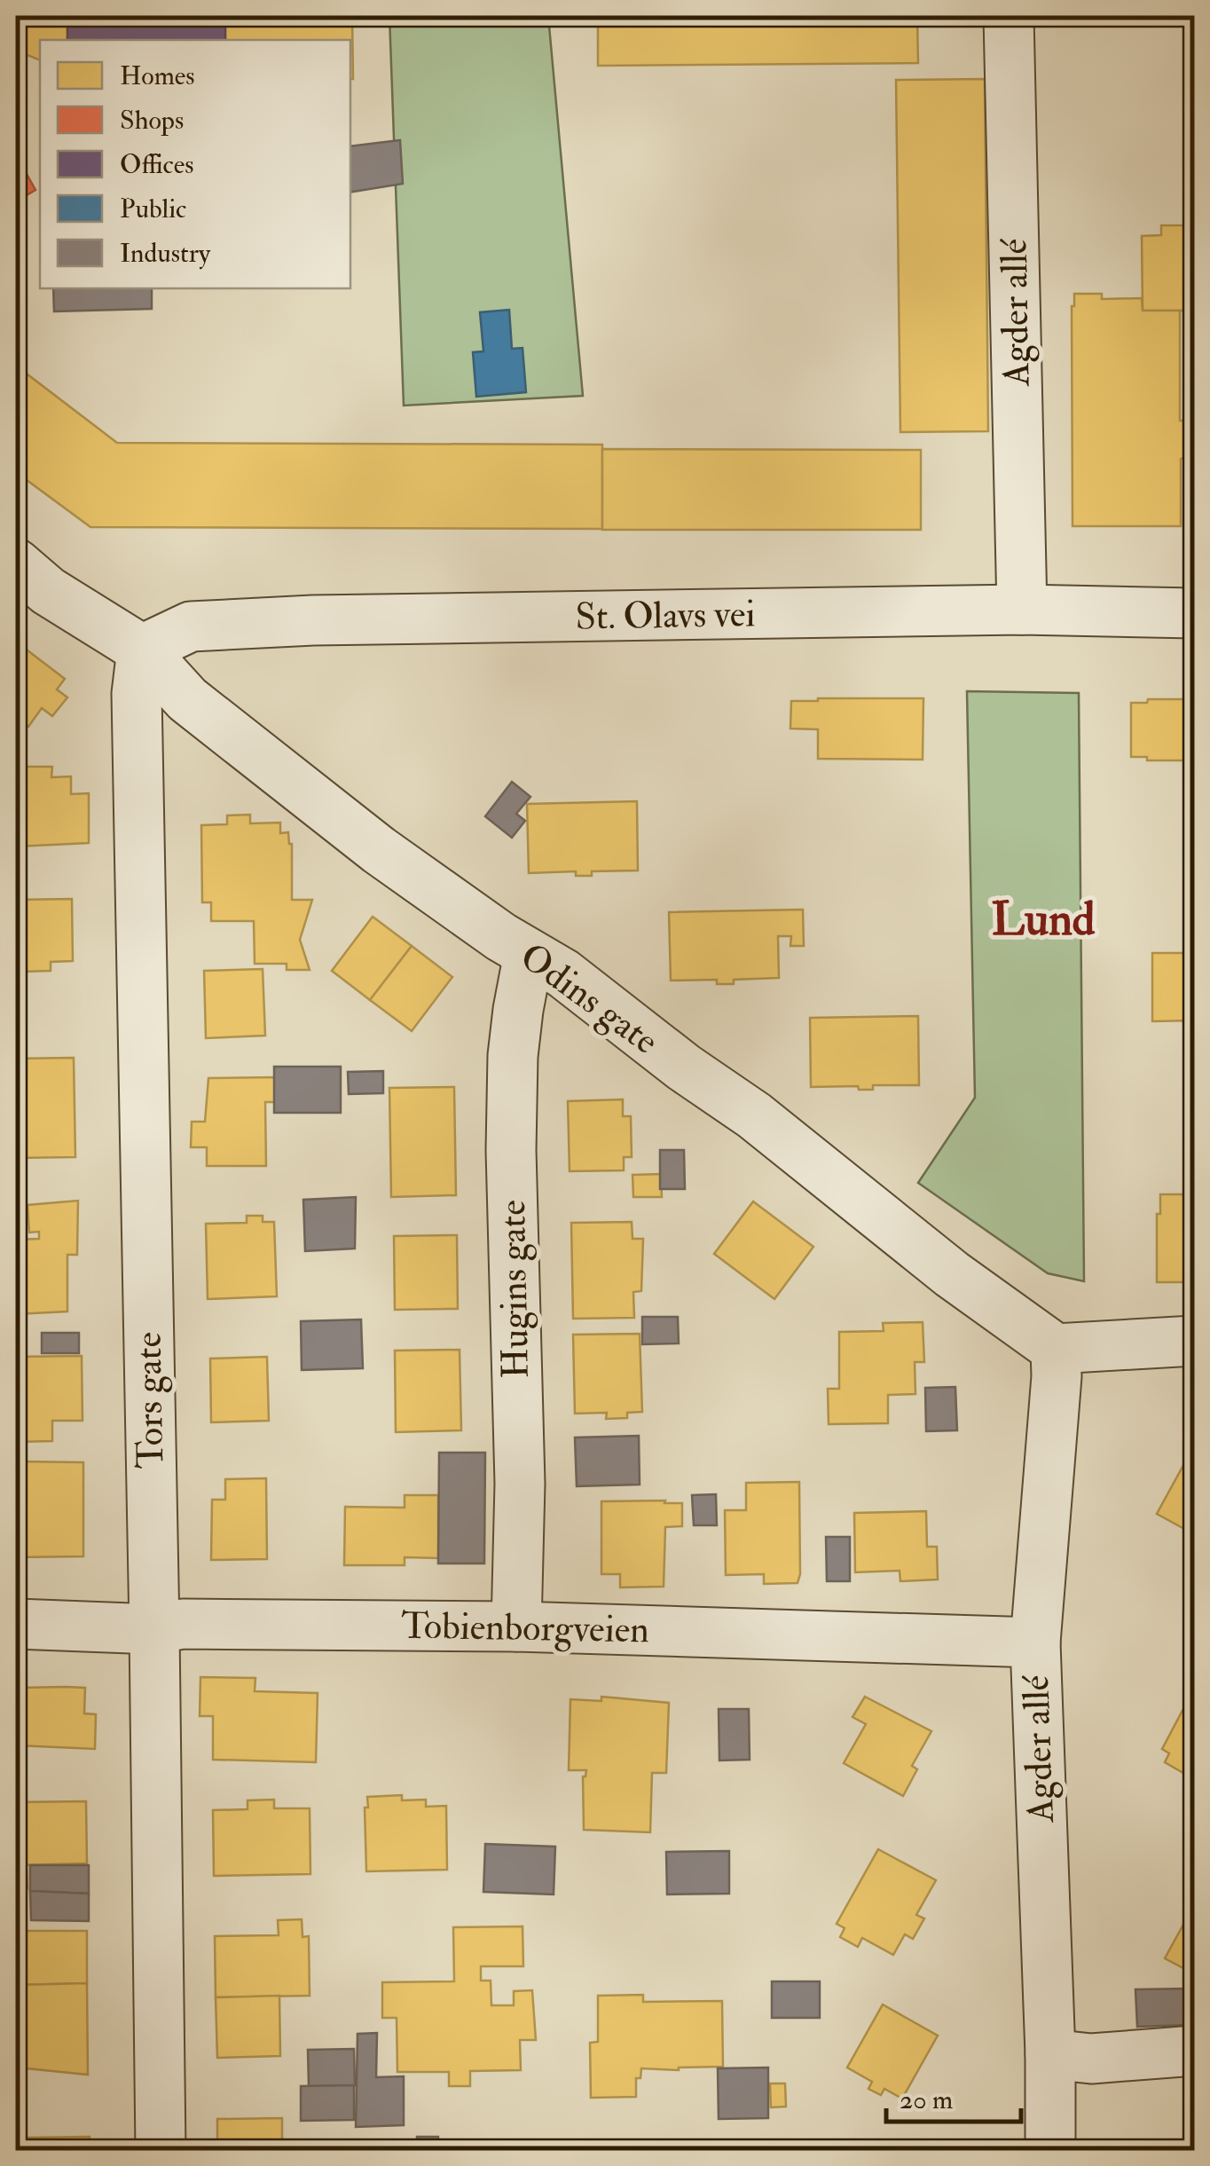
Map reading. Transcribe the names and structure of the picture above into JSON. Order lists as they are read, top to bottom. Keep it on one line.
{"streets":{"street":["Agder allé","St. Olavs vei","Odins gate","Hugins gate","Tors gate","Tobienborgveien"]},"crossings":[["Agder allé","St. Olavs vei"],["Agder allé","Odins gate"],["Agder allé","Tobienborgveien"],["St. Olavs vei","Odins gate"],["St. Olavs vei","Tors gate"],["Odins gate","Hugins gate"],["Odins gate","Tors gate"],["Hugins gate","Tobienborgveien"],["Tors gate","Tobienborgveien"]],"districts":["Lund"],"legend":["Homes","Shops","Offices","Public","Industry"],"scale_bar":"20 m"}
